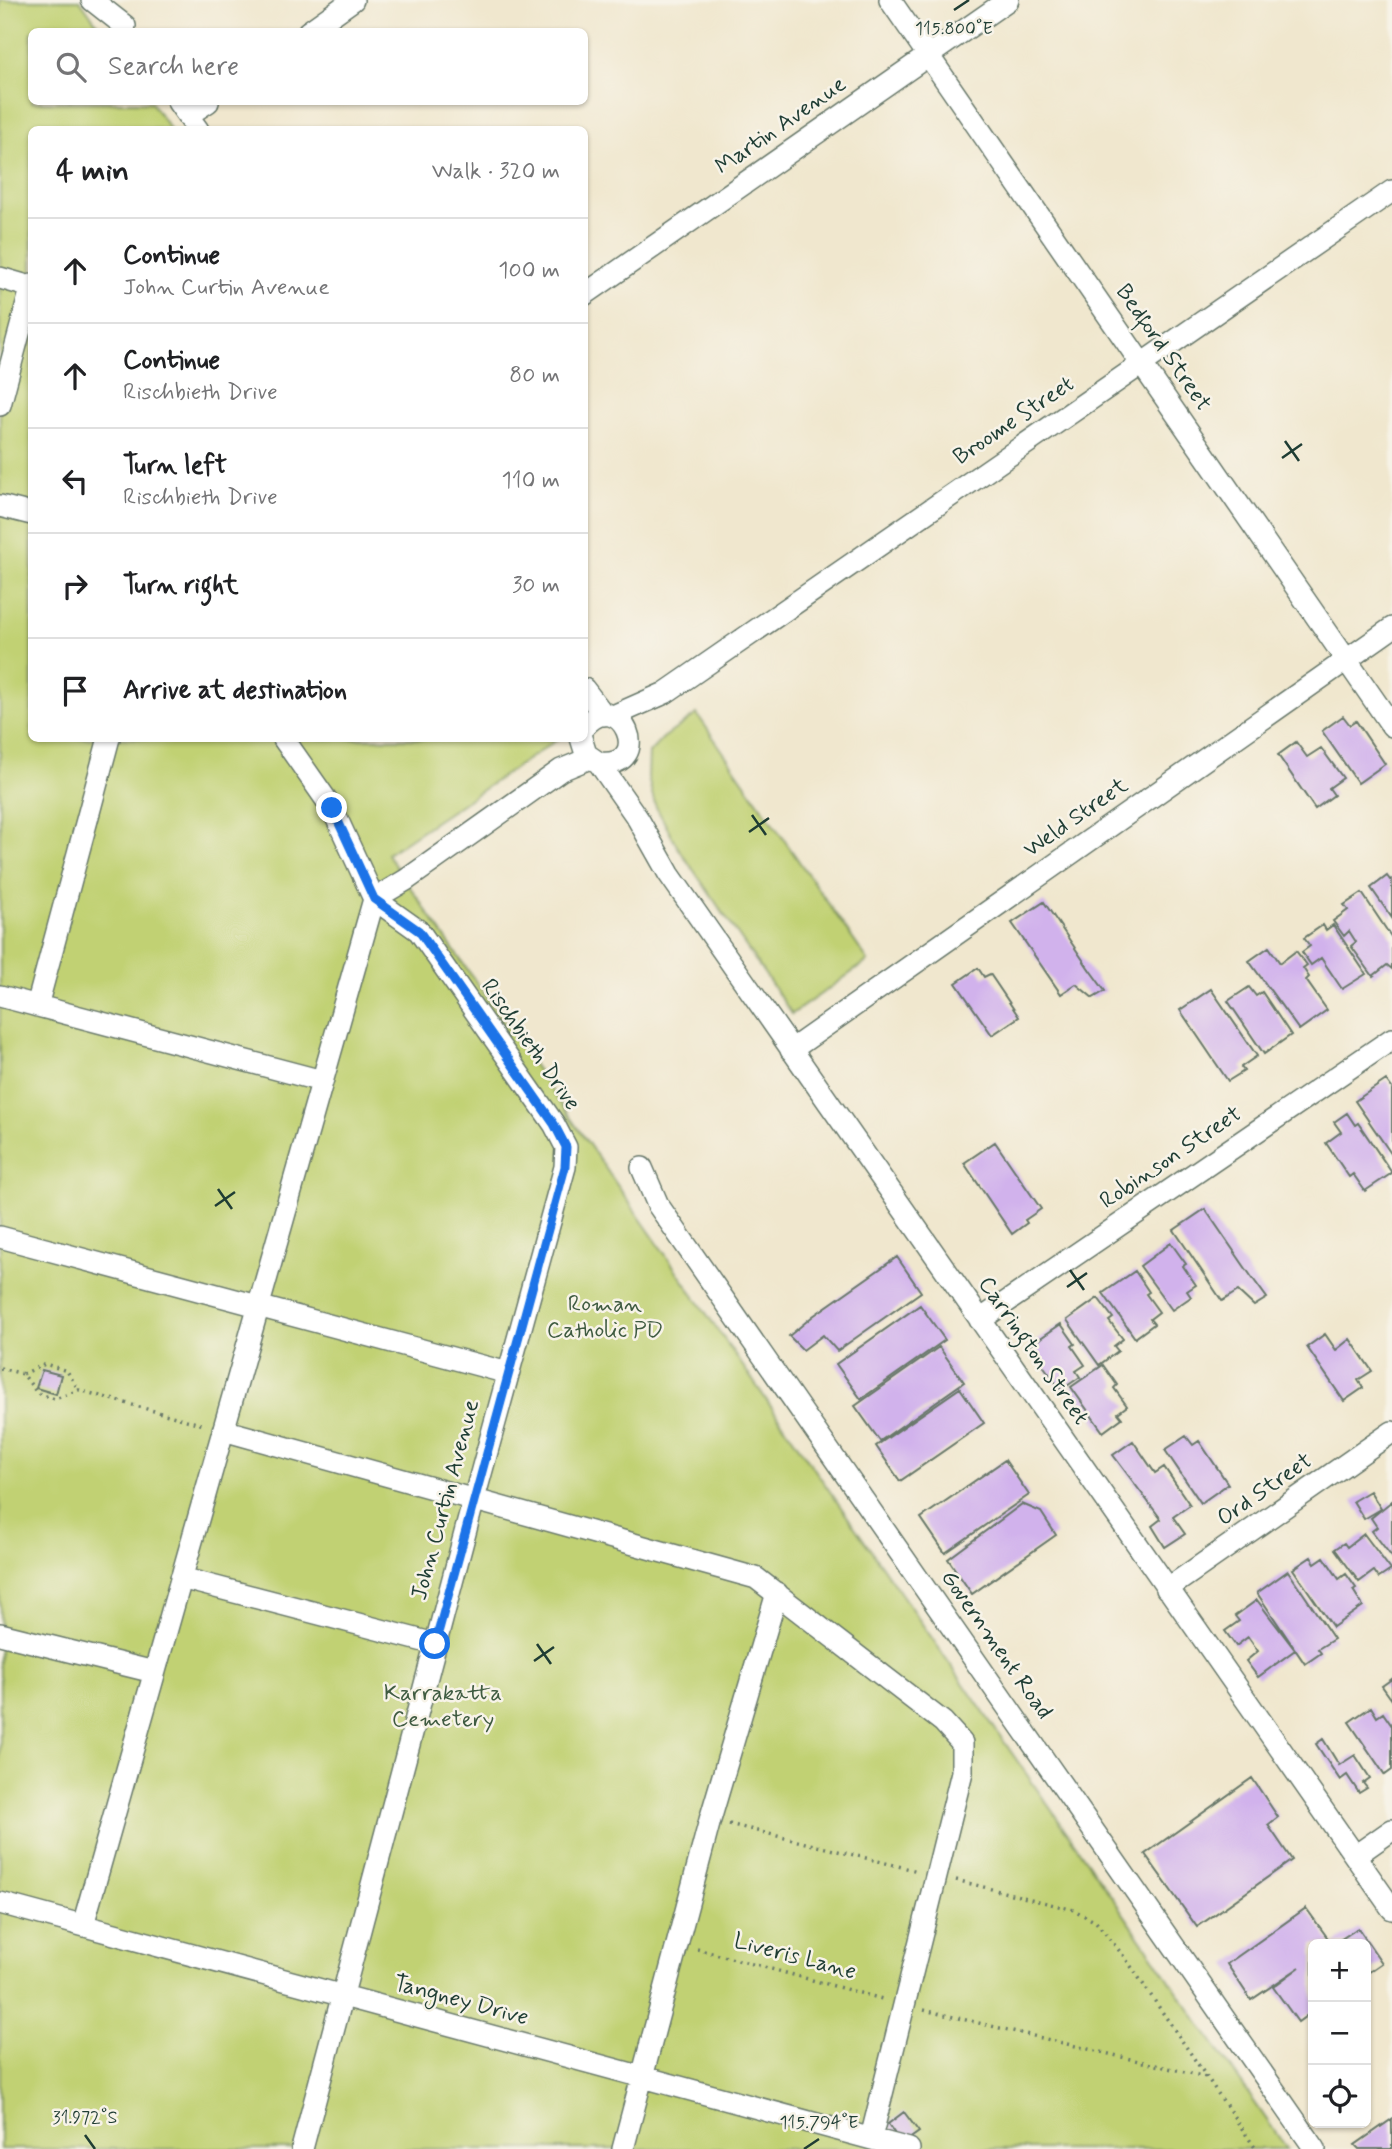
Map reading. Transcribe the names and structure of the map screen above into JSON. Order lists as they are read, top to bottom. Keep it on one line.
{"streets":{"street":["Martin Avenue","Bedford Street","Broome Street","Weld Street","Rischbieth Drive","Robinson Street","Carrington Street","Ord Street","John Curtin Avenue","Government Road","Tangney Drive"],"path":["Liveris Lane"]},"crossings":[["Martin Avenue","Bedford Street"],["Bedford Street","Broome Street"],["Bedford Street","Weld Street"],["Broome Street","Rischbieth Drive"],["Broome Street","Carrington Street"],["Weld Street","Carrington Street"],["Rischbieth Drive","John Curtin Avenue"],["Robinson Street","Carrington Street"],["Carrington Street","Ord Street"],["John Curtin Avenue","Tangney Drive"]],"parks":["Roman Catholic PD","Karrakatta Cemetery"],"page":{"search":"Search here","heading":["4 min","Walk · 320 m"],"list":[["Continue","John Curtin Avenue","100 m"],["Continue","Rischbieth Drive","80 m"],["Turn left","Rischbieth Drive","110 m"],["Turn right","30 m"],"Arrive at destination"],"map_buttons":["+","−"]},"coordinates":["115.800°E","31.972°S","115.794°E"]}
